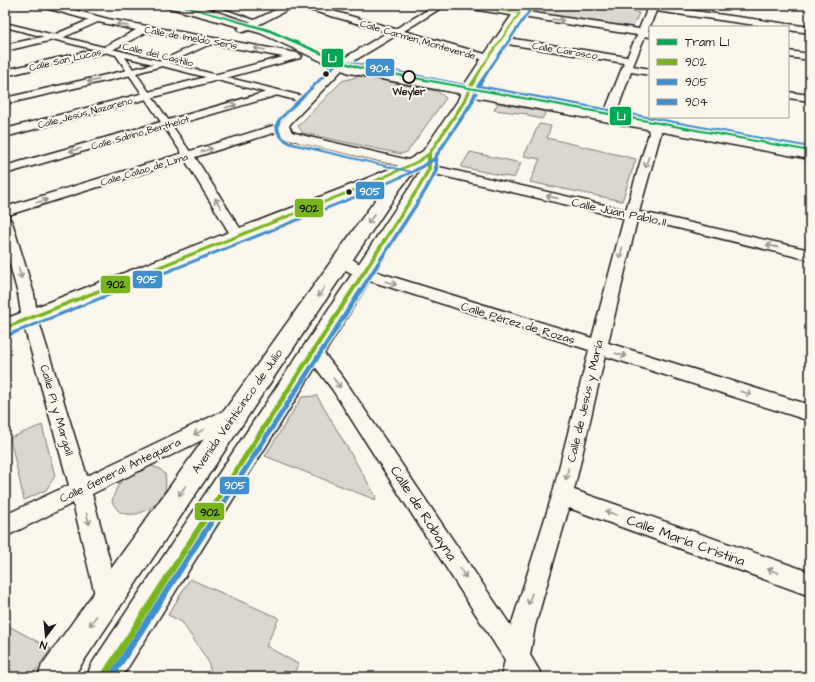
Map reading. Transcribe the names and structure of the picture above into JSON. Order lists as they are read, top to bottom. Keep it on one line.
{"streets":{"main road":["Avenida Veinticinco de Julio"],"street":["Calle de Imeldo Serís","Calle Carmen Monteverde","Calle Cairasco","Calle del Castillo","Calle San Lucas","Calle Jesús Nazareno","Calle Sabino Berthelot","Calle Callao de Lima","Calle Juan Pablo II","Calle Pérez de Rozas","Calle de Jesús y María","Calle Pi y Margall","Calle General Antequera","Calle de Robayna","Calle María Cristina"]},"crossings":[["Calle de Imeldo Serís","Calle San Lucas"],["Calle Carmen Monteverde","Avenida Veinticinco de Julio"],["Calle Cairasco","Avenida Veinticinco de Julio"],["Calle del Castillo","Calle San Lucas"],["Calle del Castillo","Calle Jesús Nazareno"],["Calle del Castillo","Calle Sabino Berthelot"],["Calle Callao de Lima","Calle Juan Pablo II"],["Calle Juan Pablo II","Calle de Jesús y María"],["Calle Juan Pablo II","Avenida Veinticinco de Julio"],["Calle Pérez de Rozas","Calle de Jesús y María"],["Calle Pérez de Rozas","Avenida Veinticinco de Julio"],["Calle de Jesús y María","Calle de Robayna"],["Calle de Jesús y María","Calle María Cristina"],["Calle Pi y Margall","Avenida Veinticinco de Julio"],["Calle Pi y Margall","Calle General Antequera"],["Avenida Veinticinco de Julio","Calle General Antequera"],["Avenida Veinticinco de Julio","Calle de Robayna"]],"one_way":["Calle Juan Pablo II","Calle Pérez de Rozas","Calle de Jesús y María","Calle Pi y Margall","Calle General Antequera","Calle de Robayna","Calle María Cristina"],"places":["Weyler"],"lines":["tram line L1","transit line 902","transit line 905","transit line 904"],"legend":["Tram L1","902","905","904"],"north":"bottom"}
